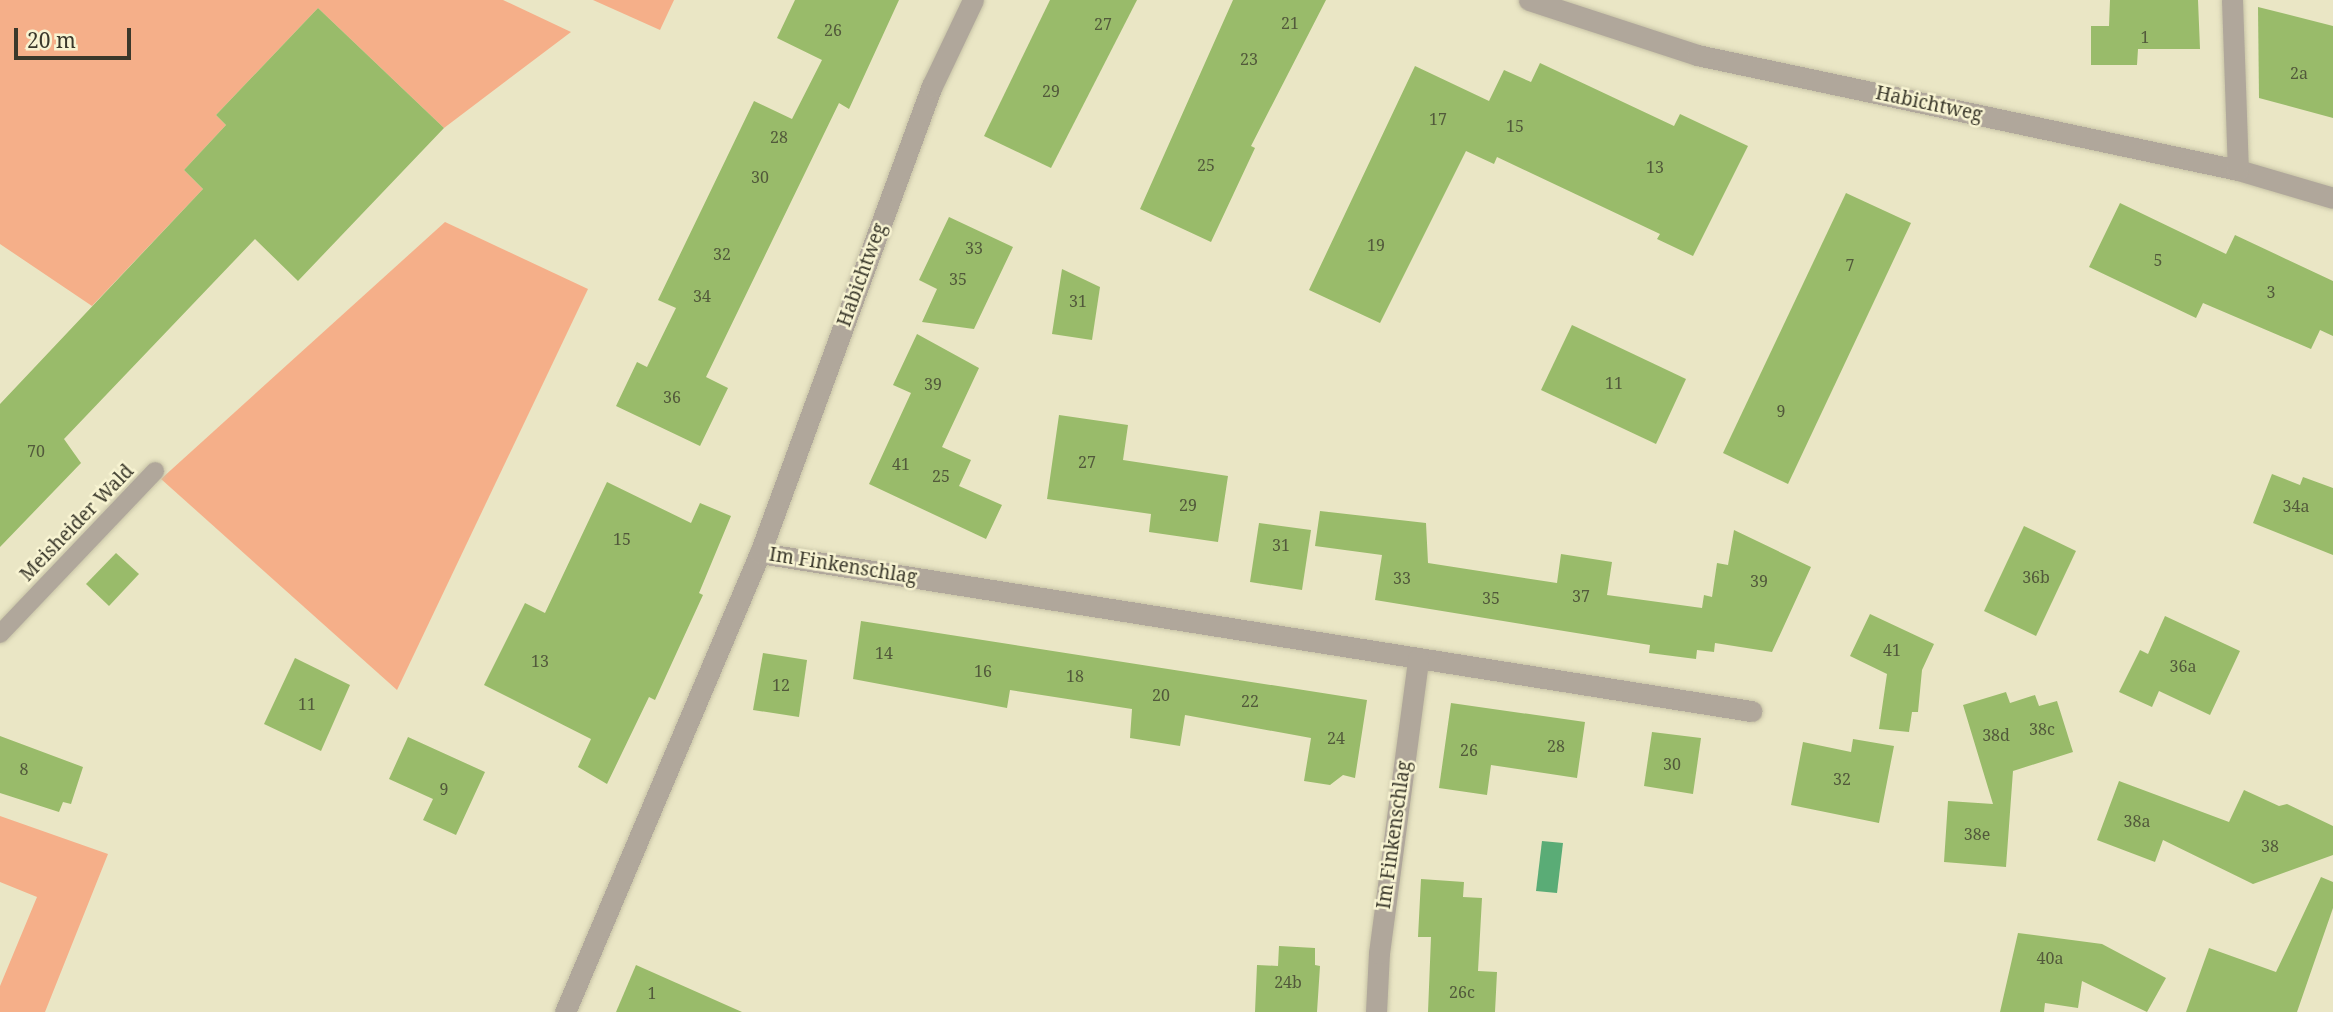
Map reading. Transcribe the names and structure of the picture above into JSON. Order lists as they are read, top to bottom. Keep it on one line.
{"streets":{"street":["Habichtweg","Im Finkenschlag"],"lane":["Meisheider Wald"]},"crossings":[["Habichtweg","Im Finkenschlag"]],"house_numbers":["21","27","26","1","23","2a","29","17","15","28","25","13","30","19","33","32","5","7","35","3","34","31","11","39","36","9","70","27","41","25","29","34a","15","31","36b","33","39","37","35","41","14","13","36a","16","18","12","20","22","11","38c","38d","24","28","26","30","8","32","9","38a","38e","38","40a","24b","26c","1"],"scale_bar":"20 m"}
